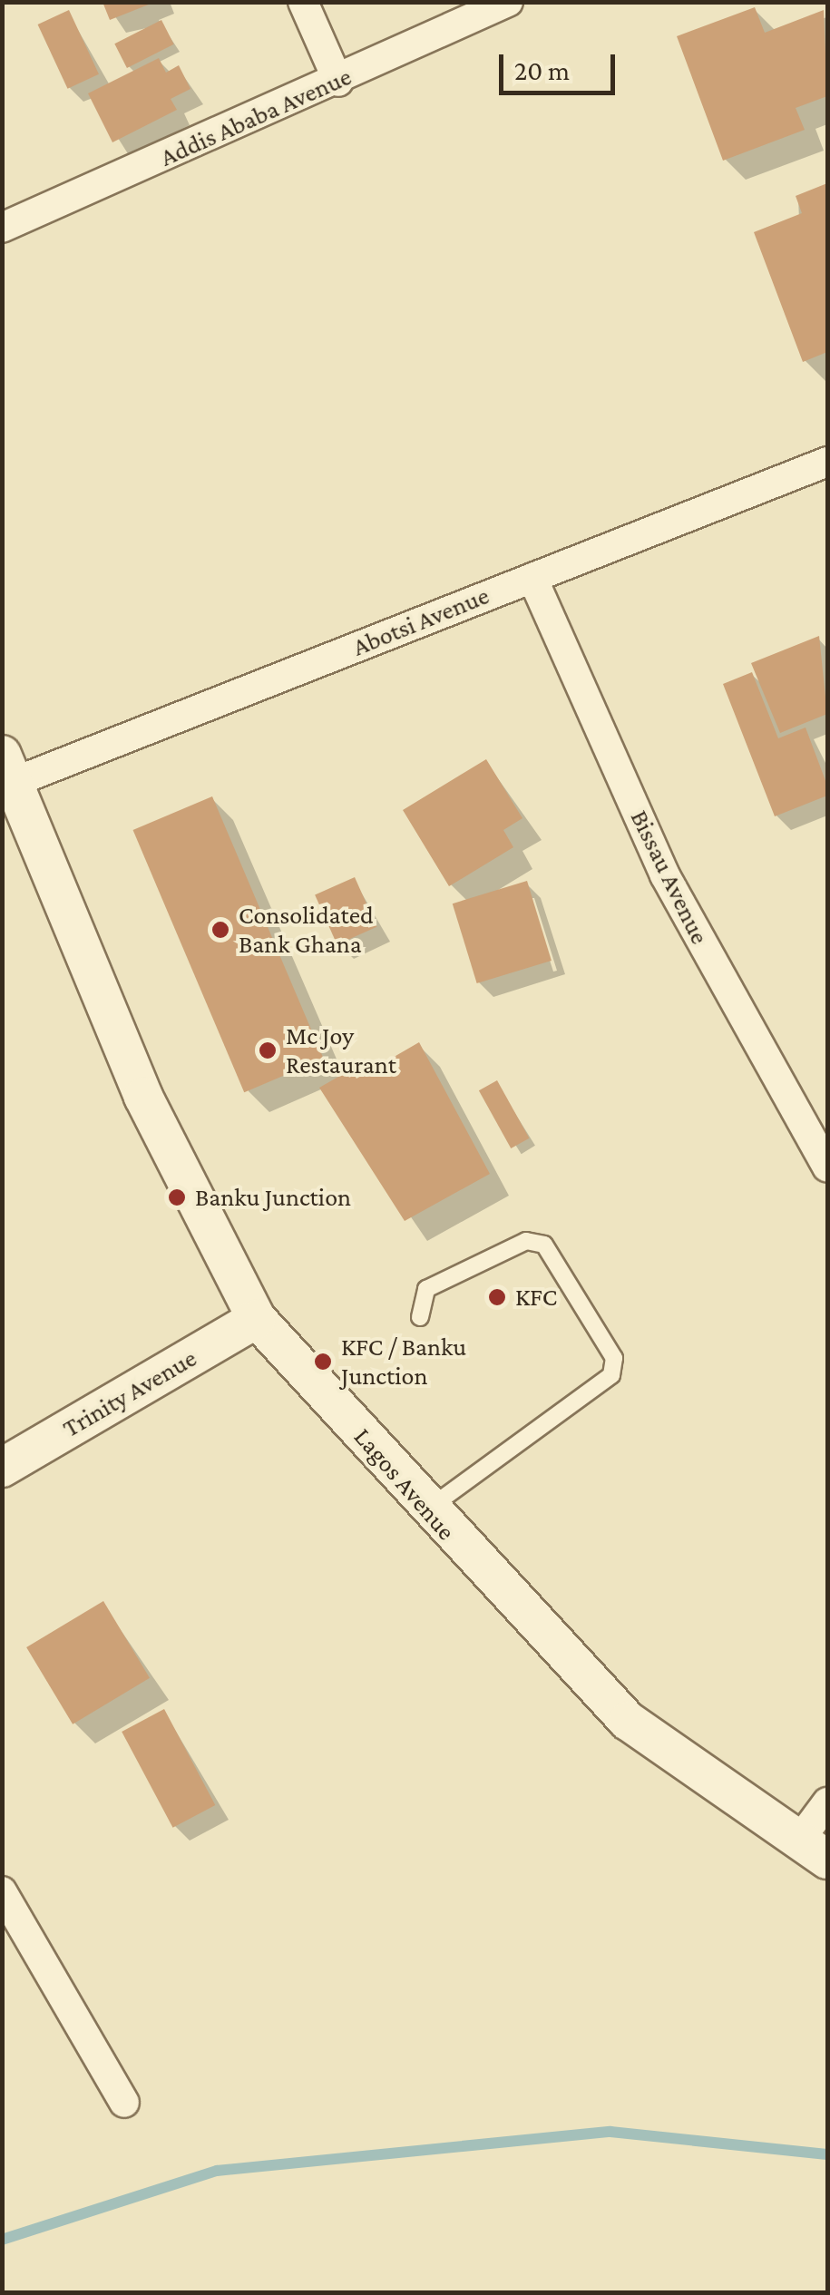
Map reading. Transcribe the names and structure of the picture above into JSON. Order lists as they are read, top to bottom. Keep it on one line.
{"streets":{"street":["Addis Ababa Avenue","Abotsi Avenue","Bissau Avenue","Trinity Avenue","Lagos Avenue"]},"crossings":[["Abotsi Avenue","Bissau Avenue"],["Abotsi Avenue","Lagos Avenue"],["Trinity Avenue","Lagos Avenue"]],"places":["Consolidated Bank Ghana","Mc Joy Restaurant","Banku Junction","KFC","KFC / Banku Junction"],"scale_bar":"20 m"}
